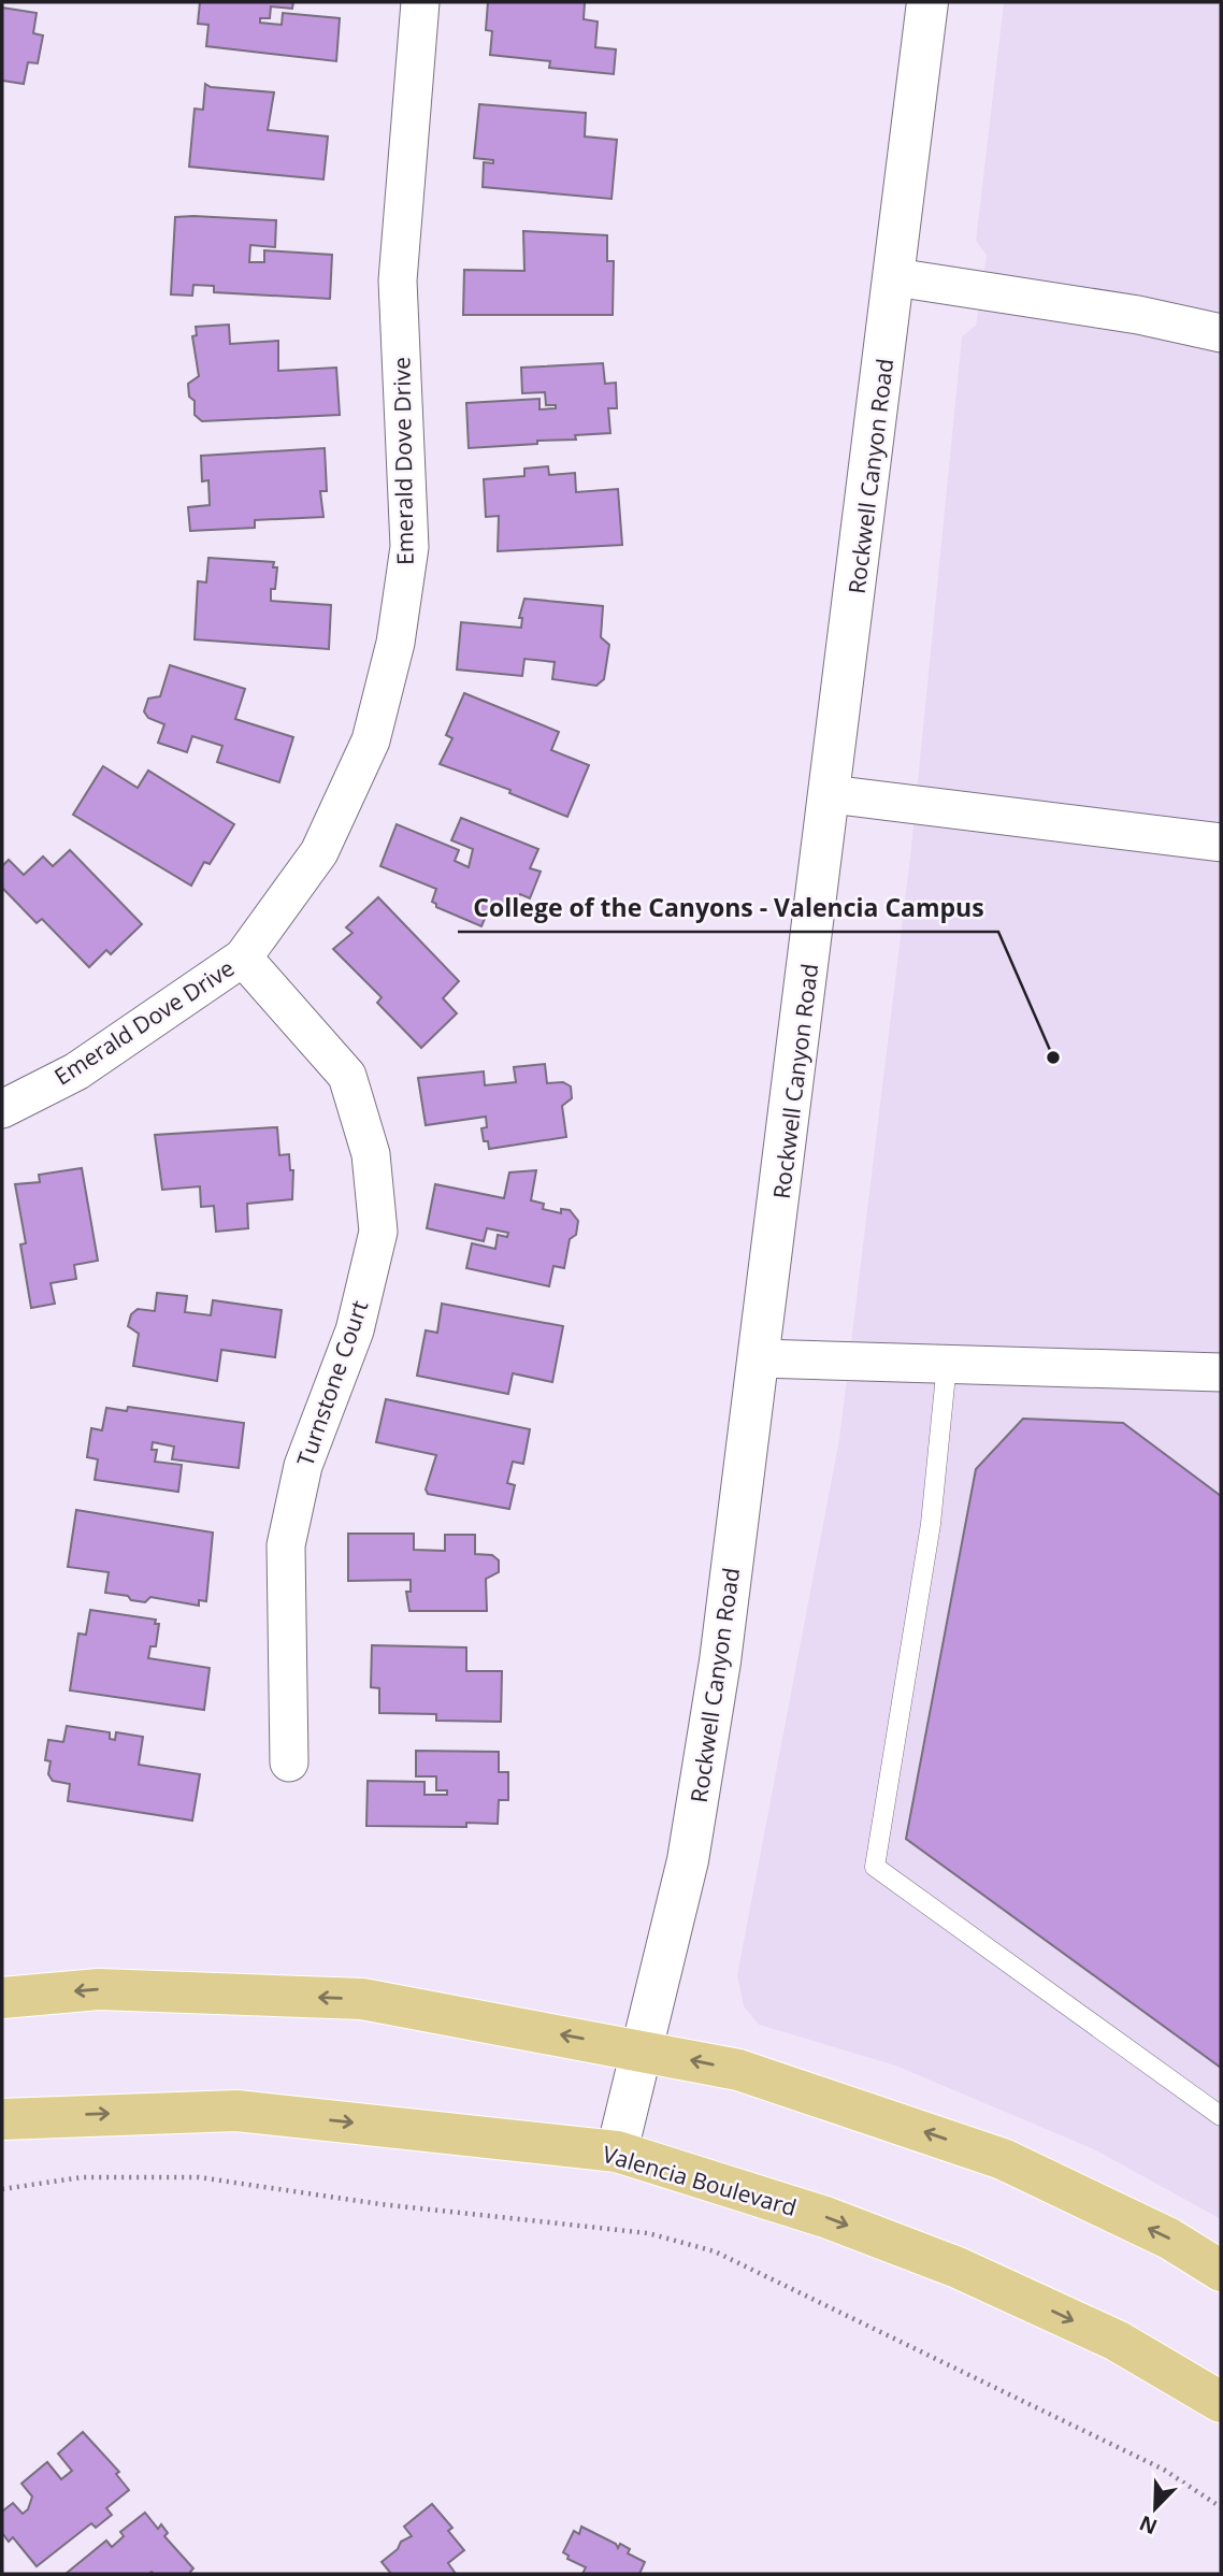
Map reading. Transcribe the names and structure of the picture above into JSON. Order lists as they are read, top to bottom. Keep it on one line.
{"streets":{"main road":["Valencia Boulevard"],"street":["Emerald Dove Drive","Rockwell Canyon Road","Turnstone Court"]},"crossings":[["Emerald Dove Drive","Turnstone Court"],["Rockwell Canyon Road","Valencia Boulevard"]],"places":["College of the Canyons - Valencia Campus"],"north":"bottom left"}
